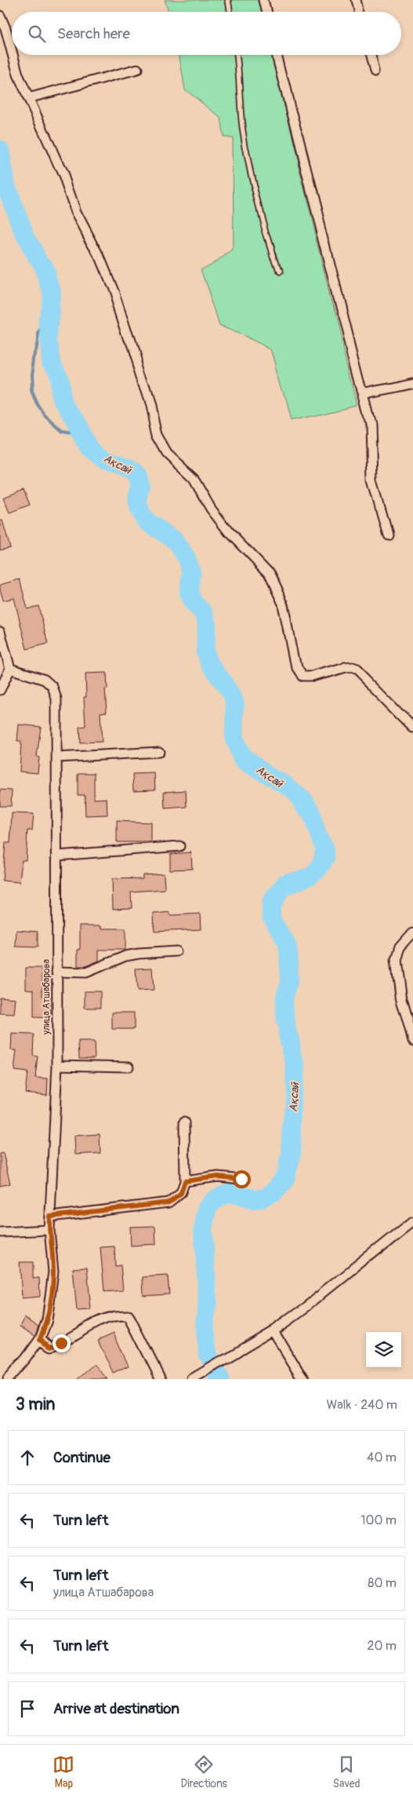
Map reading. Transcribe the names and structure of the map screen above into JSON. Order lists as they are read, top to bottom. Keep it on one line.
{"streets":{"street":["улица Атшабарова"]},"water":["Ақсай"],"page":{"search":"Search here","heading":["3 min","Walk · 240 m"],"list":[["Continue","40 m"],["Turn left","100 m"],["Turn left","улица Атшабарова","80 m"],["Turn left","20 m"],"Arrive at destination"],"nav":["Map","Directions","Saved"]}}
